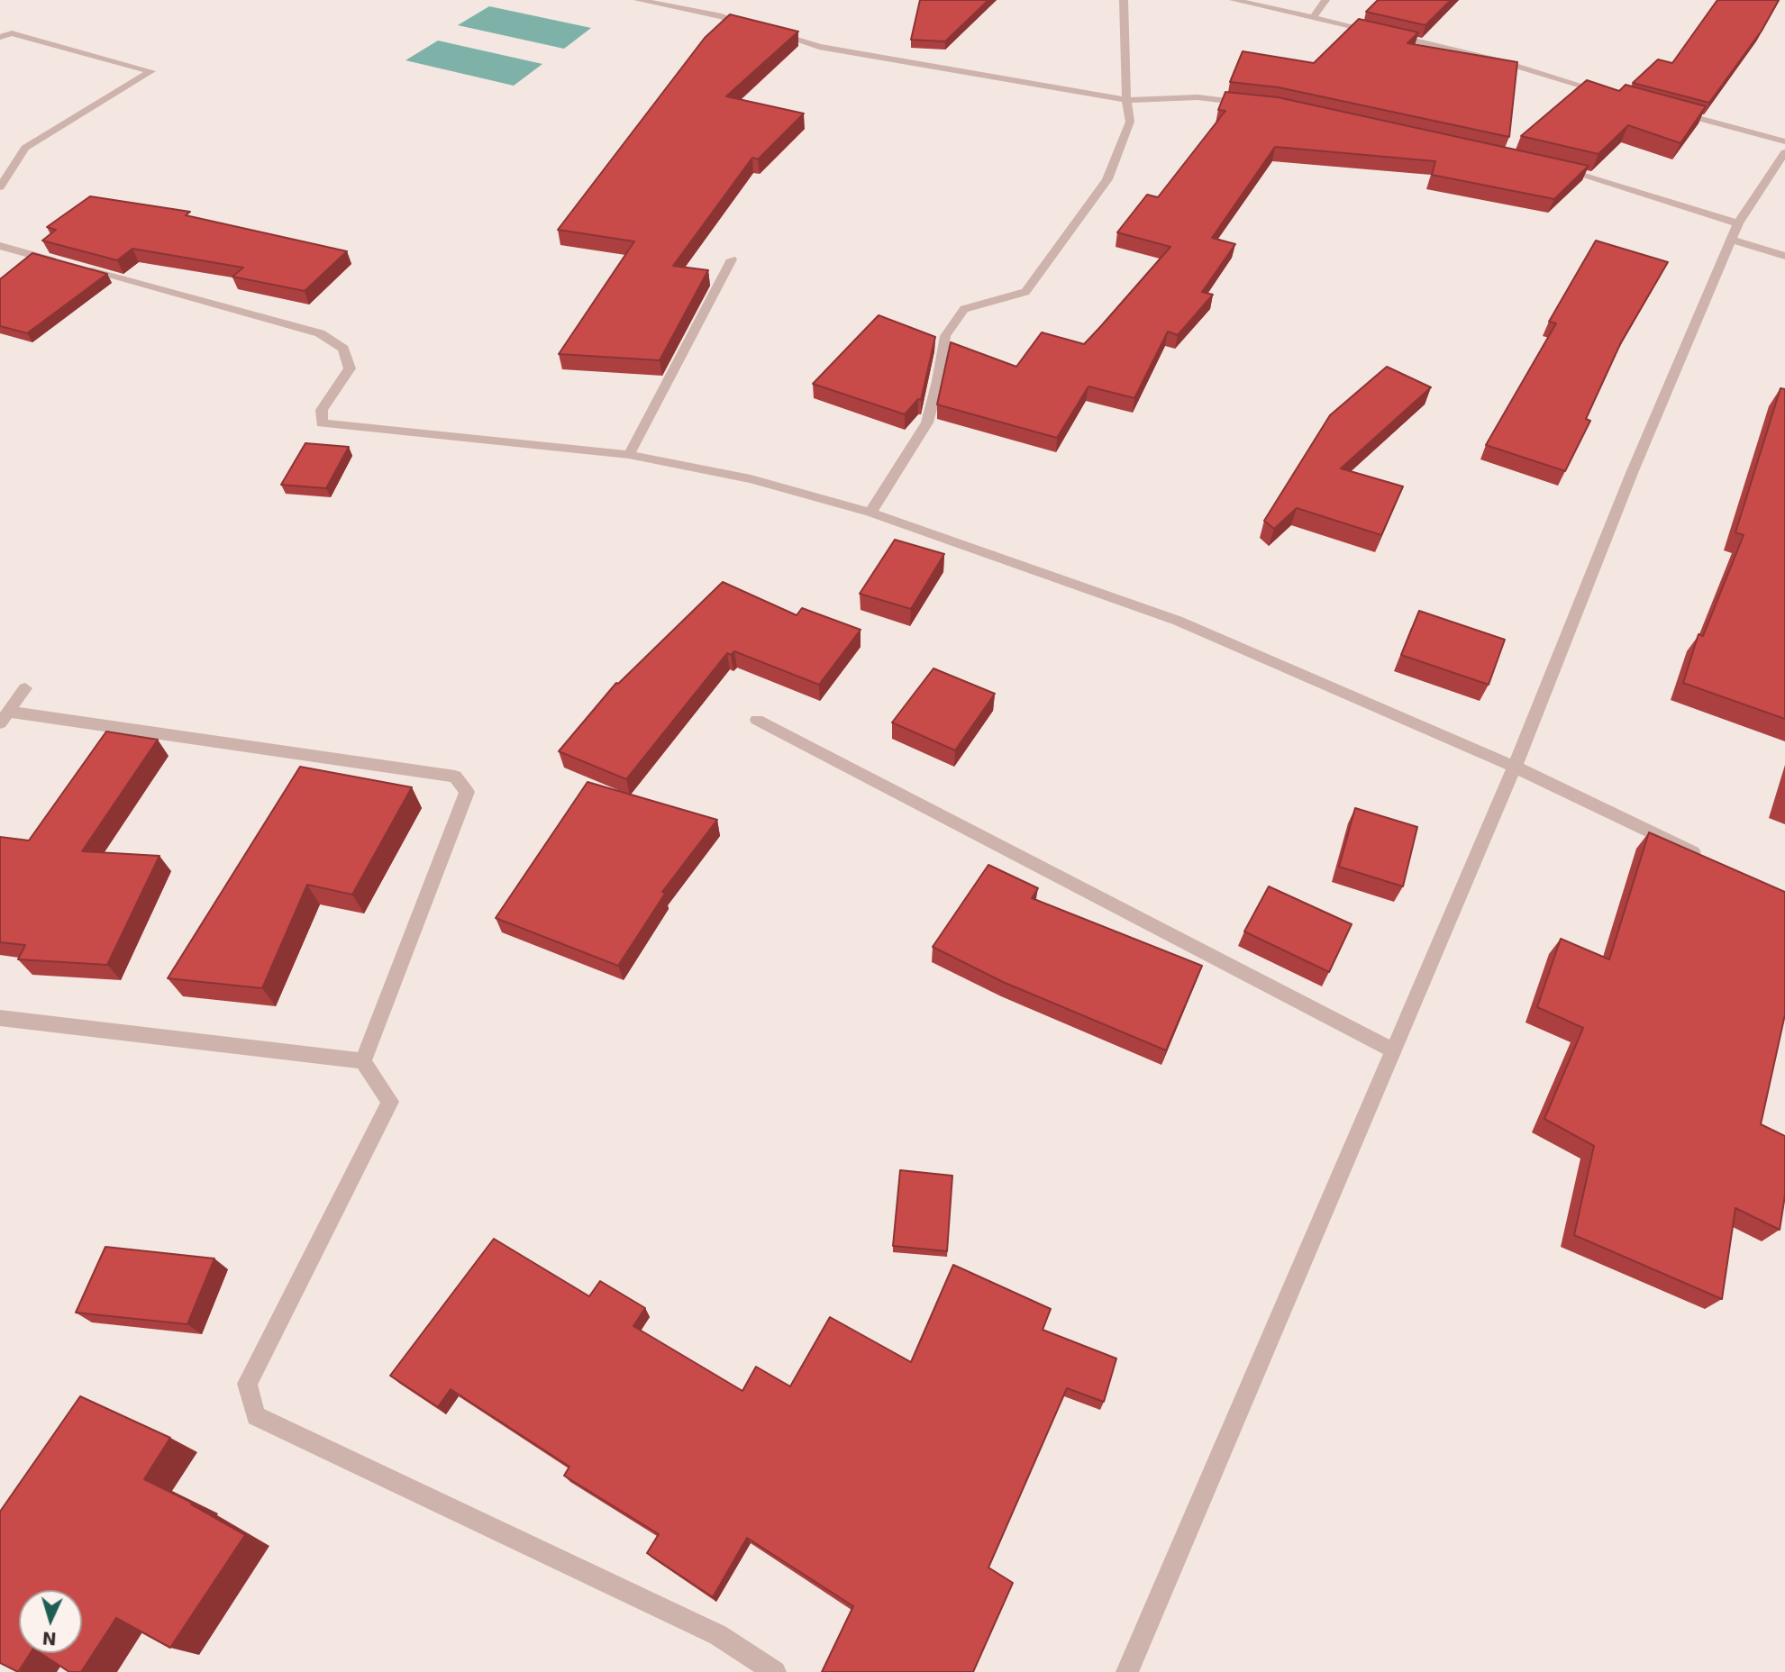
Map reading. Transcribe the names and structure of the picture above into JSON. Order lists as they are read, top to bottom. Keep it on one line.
{"north":"bottom"}
